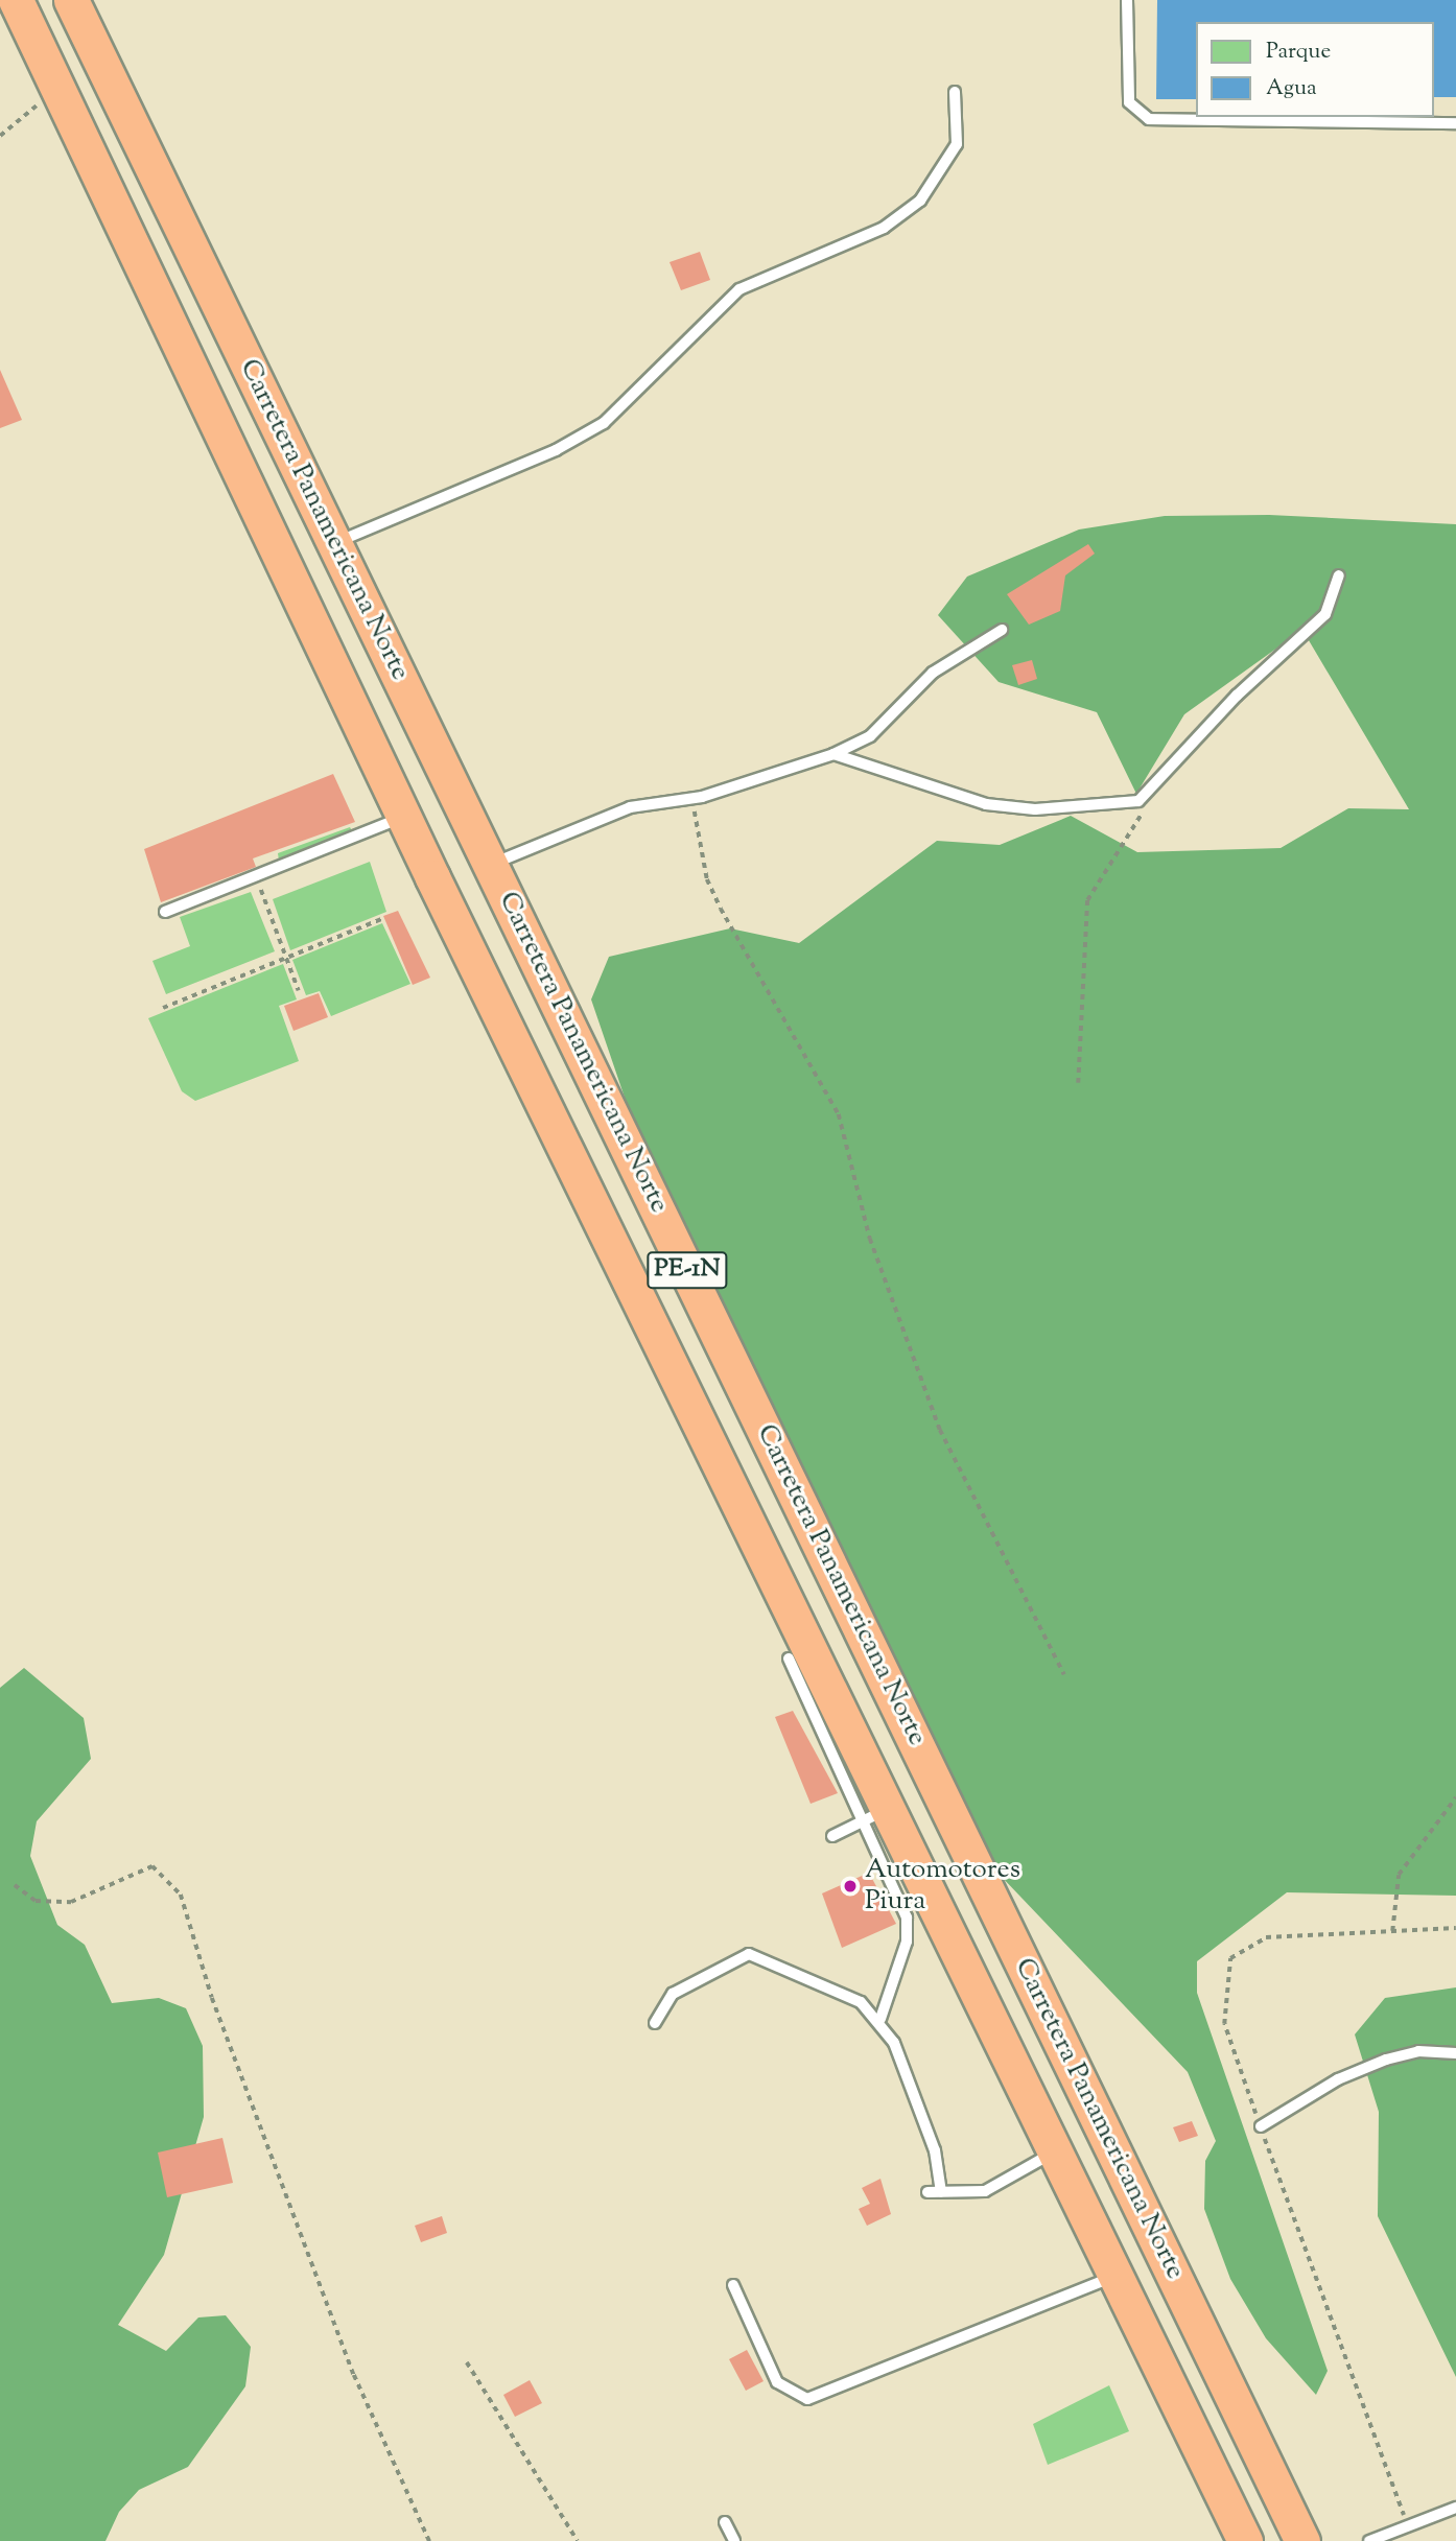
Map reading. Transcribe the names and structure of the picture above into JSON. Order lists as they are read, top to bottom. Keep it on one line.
{"streets":{"highway":["Carretera Panamericana Norte","PE-1N"]},"places":["Automotores Piura"],"legend":["Parque","Agua"]}
